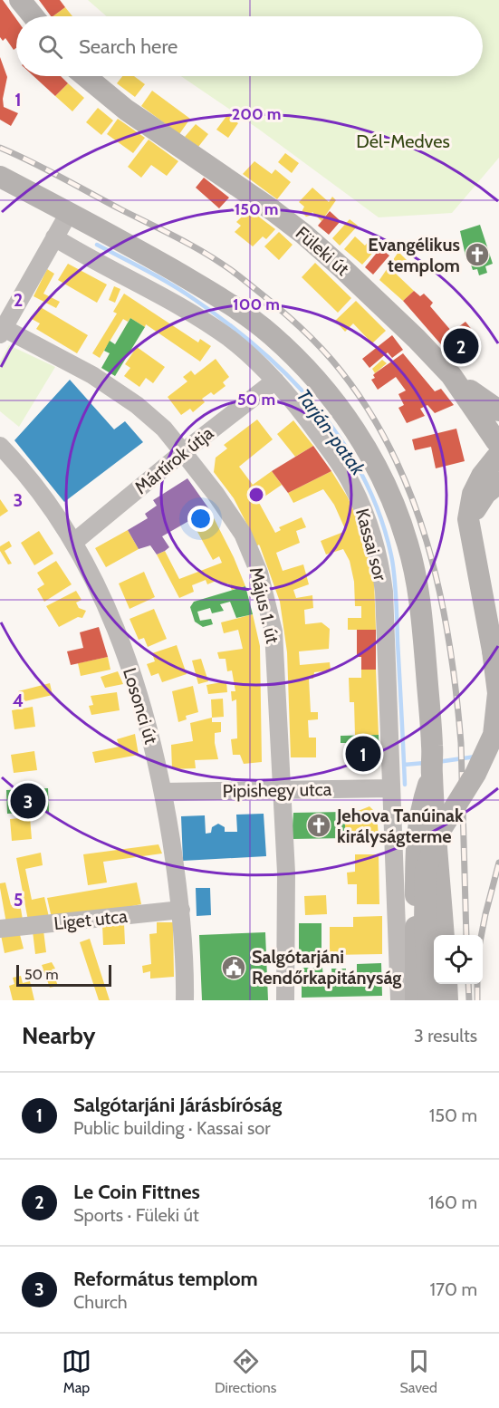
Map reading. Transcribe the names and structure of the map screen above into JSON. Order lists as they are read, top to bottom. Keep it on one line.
{"streets":{"main road":["Füleki út"],"street":["Mártírok útja","Kassai sor","Május 1. út","Losonci út","Pipishegy utca","Liget utca"]},"crossings":[["Mártírok útja","Kassai sor"],["Mártírok útja","Május 1. út"],["Mártírok útja","Losonci út"],["Kassai sor","Pipishegy utca"],["Május 1. út","Pipishegy utca"],["Losonci út","Pipishegy utca"],["Losonci út","Liget utca"]],"water":["Tarján-patak"],"parks":["Dél-Medves"],"places":{"church":["Evangélikus templom","Jehova Tanúinak királyságterme"],"public building":["Salgótarjáni Rendőrkapitányság"]},"scale_bar":"50 m","page":{"search":"Search here","pins":["2","1","3"],"scale":"50 m","heading":["Nearby","3 results"],"list":[{"mark":"1","name":"Salgótarjáni Járásbíróság","note":"Public building · Kassai sor","value":"150 m"},{"mark":"2","name":"Le Coin Fittnes","note":"Sports · Füleki út","value":"160 m"},{"mark":"3","name":"Református templom","note":"Church","value":"170 m"}],"nav":["Map","Directions","Saved"]},"grid":{"rows":["1","2","3","4","5"]},"rings":["200 m","150 m","100 m","50 m"]}
